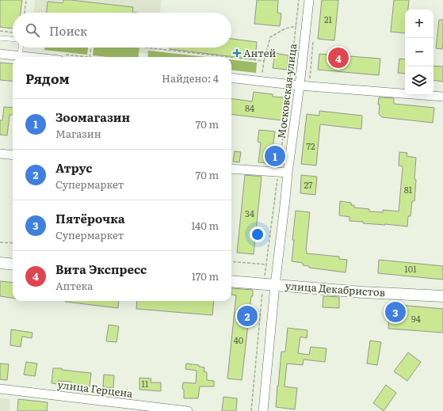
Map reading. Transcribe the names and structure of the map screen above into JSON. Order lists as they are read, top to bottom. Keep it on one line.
{"streets":{"street":["Московская улица","улица Декабристов","улица Герцена"]},"crossings":[["Московская улица","улица Декабристов"]],"places":{"health":["Антей"]},"house_numbers":["21","84","72","27","81","34","101","94","40","11"],"page":{"map_buttons":["+","−"],"search":"Поиск","pins":["4","1","3","2"],"heading":["Рядом","Найдено: 4"],"list":[{"mark":"1","name":"Зоомагазин","note":"Магазин","value":"70 m"},{"mark":"2","name":"Атрус","note":"Супермаркет","value":"70 m"},{"mark":"3","name":"Пятёрочка","note":"Супермаркет","value":"140 m"},{"mark":"4","name":"Вита Экспресс","note":"Аптека","value":"170 m"}]}}
